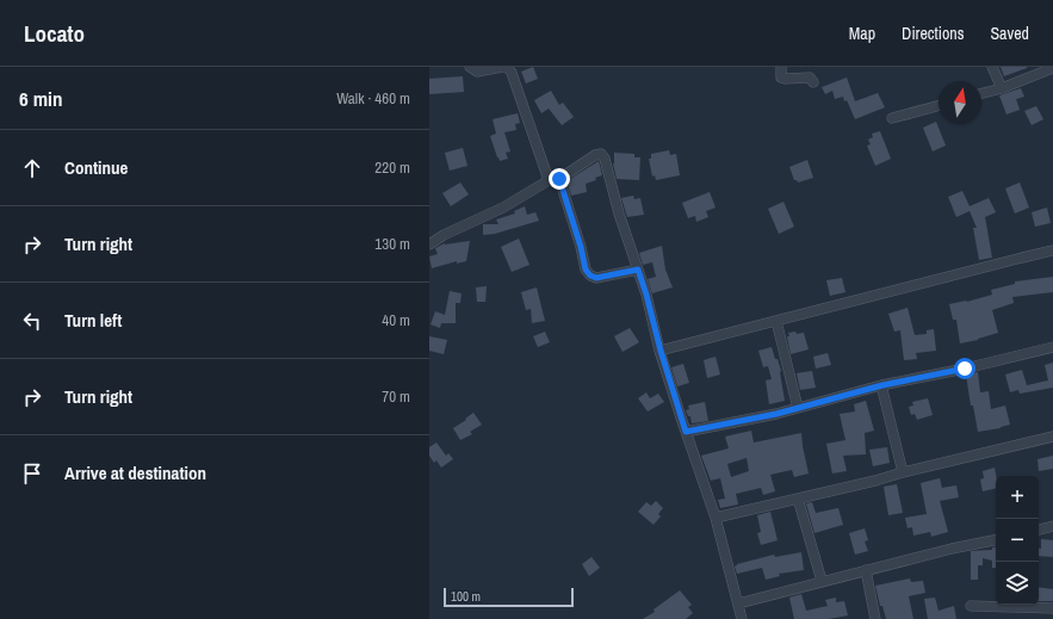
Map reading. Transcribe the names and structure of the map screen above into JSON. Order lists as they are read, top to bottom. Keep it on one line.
{"scale_bar":"100 m","north":"top","page":{"header":"Locato","nav":["Map","Directions","Saved"],"heading":["6 min","Walk · 460 m"],"list":[["Continue","220 m"],["Turn right","130 m"],["Turn left","40 m"],["Turn right","70 m"],"Arrive at destination"],"map_buttons":["+","−"],"scale":"100 m"}}
